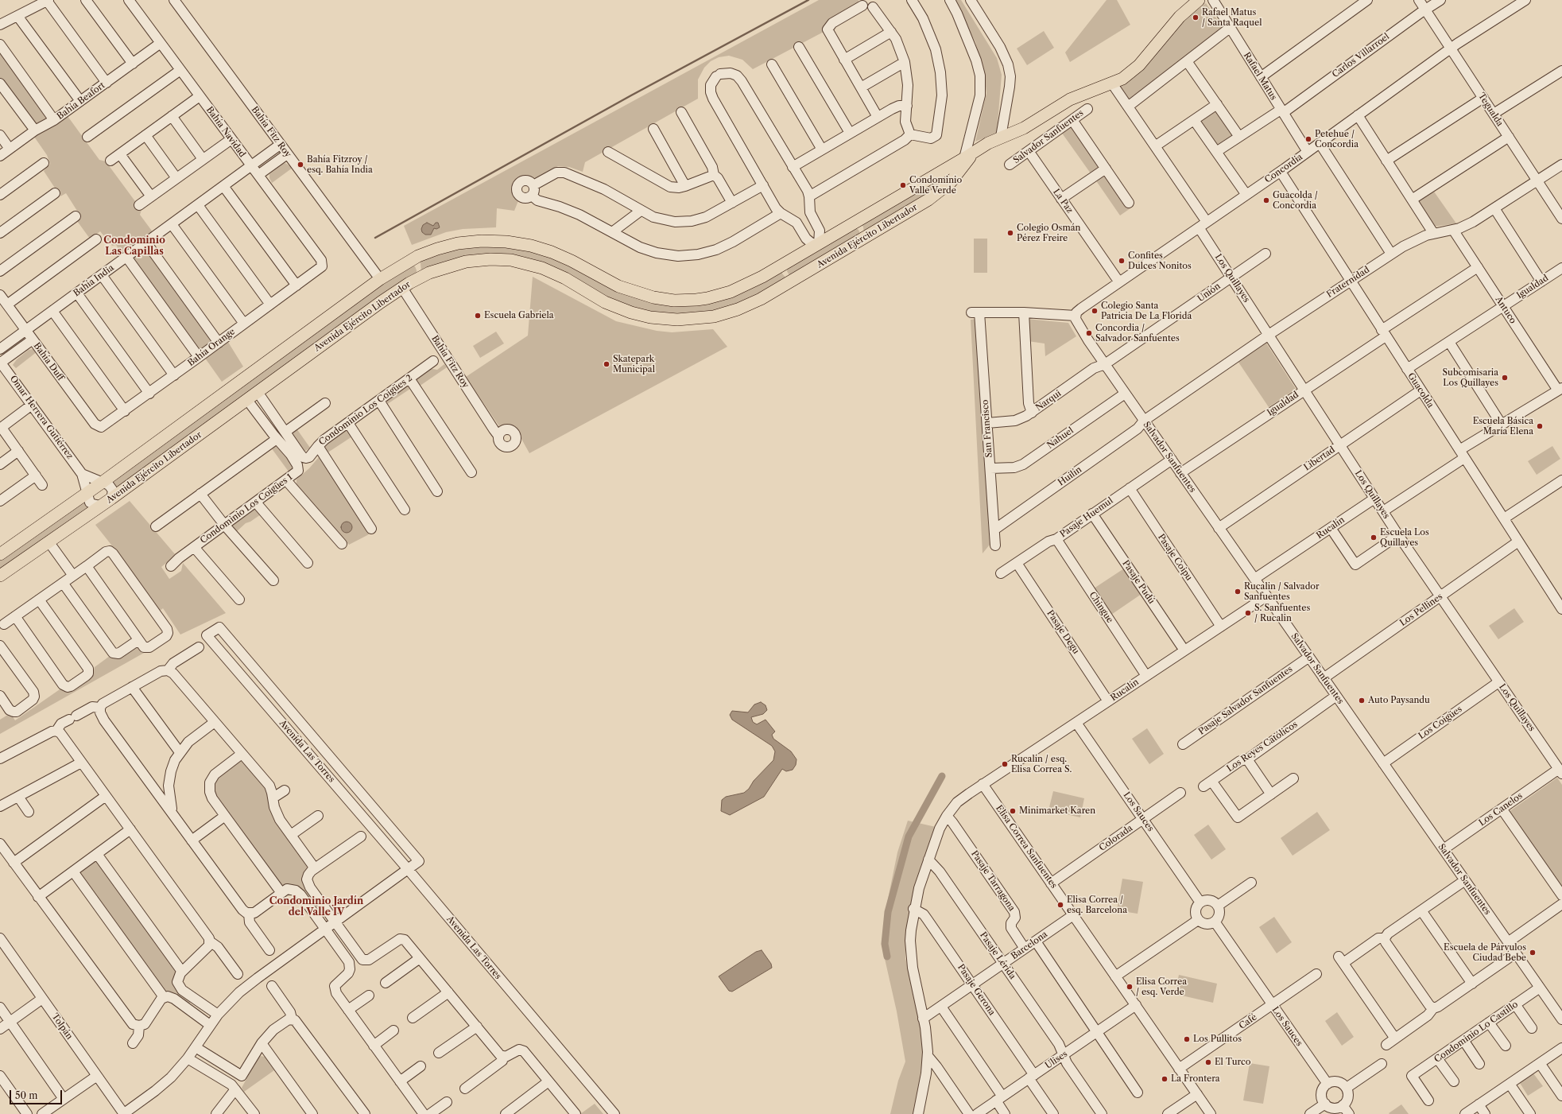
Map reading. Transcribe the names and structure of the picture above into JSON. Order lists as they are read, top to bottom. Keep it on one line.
{"streets":{"main road":["Avenida Ejército Libertador"],"street":["Carlos Villarroel","Rafael Matus","Bahía Beafort","Tegualda","Bahía Navidad","Bahía Fitz Roy","Salvador Sanfuentes","Concordia","La Paz","Los Quillayes","Bahía India","Fraternidad","Igualdad","Unión","Antuco","Bahía Orange","Bahía Duff","Guacolda","Narqui","Condominio Los Coigües 2","Omar Herrera Gutiérrez","San Francisco","Nahuel","Libertad","Huilín","Condominio Los Coigües 1","Pasaje Huemul","Rucalín","Pasaje Coipu","Pasaje Pudú","Chingue","Los Pellines","Pasaje Degu","Pasaje Salvador Sanfuentes","Los Coigües","Los Reyes Católicos","Avenida Las Torres","Los Canelos","Los Sauces","Colorada","Elisa Correa Sanfuentes","Pasaje Tarragona","Barcelona","Pasaje Lérida","Pasaje Gerona","Café","Tolpán","Condominio Lo Castillo","Ulises"]},"crossings":[["Carlos Villarroel","Rafael Matus"],["Carlos Villarroel","Tegualda"],["Rafael Matus","Concordia"],["Bahía Beafort","Bahía Navidad"],["Tegualda","Concordia"],["Tegualda","Fraternidad"],["Bahía Navidad","Bahía India"],["Bahía Navidad","Bahía Orange"],["Bahía Fitz Roy","Avenida Ejército Libertador"],["Bahía Fitz Roy","Bahía India"],["Salvador Sanfuentes","Concordia"],["Salvador Sanfuentes","La Paz"],["Salvador Sanfuentes","Fraternidad"],["Salvador Sanfuentes","Igualdad"],["Salvador Sanfuentes","Unión"],["Salvador Sanfuentes","Narqui"],["Salvador Sanfuentes","Nahuel"],["Salvador Sanfuentes","Libertad"],["Salvador Sanfuentes","Huilín"],["Salvador Sanfuentes","Pasaje Huemul"],["Salvador Sanfuentes","Rucalín"],["Salvador Sanfuentes","Los Pellines"],["Salvador Sanfuentes","Pasaje Salvador Sanfuentes"],["Salvador Sanfuentes","Los Coigües"],["Salvador Sanfuentes","Los Reyes Católicos"],["Salvador Sanfuentes","Los Canelos"],["Salvador Sanfuentes","Condominio Lo Castillo"],["Concordia","La Paz"],["Concordia","Los Quillayes"],["Concordia","Guacolda"],["Avenida Ejército Libertador","Condominio Los Coigües 2"],["Avenida Ejército Libertador","Omar Herrera Gutiérrez"],["Avenida Ejército Libertador","Condominio Los Coigües 1"],["Los Quillayes","Fraternidad"],["Los Quillayes","Igualdad"],["Los Quillayes","Unión"],["Los Quillayes","Libertad"],["Los Quillayes","Rucalín"],["Los Quillayes","Los Pellines"],["Los Quillayes","Los Coigües"],["Los Quillayes","Los Canelos"],["Bahía India","Bahía Duff"],["Fraternidad","Antuco"],["Fraternidad","Guacolda"],["Fraternidad","Huilín"],["Igualdad","Antuco"],["Igualdad","Guacolda"],["Unión","Narqui"],["Bahía Orange","Bahía Duff"],["Guacolda","Libertad"],["Guacolda","Los Pellines"],["Narqui","San Francisco"],["San Francisco","Nahuel"],["San Francisco","Huilín"],["Pasaje Huemul","Pasaje Coipu"],["Pasaje Huemul","Pasaje Pudú"],["Pasaje Huemul","Chingue"],["Pasaje Huemul","Pasaje Degu"],["Rucalín","Pasaje Coipu"],["Rucalín","Pasaje Pudú"],["Rucalín","Chingue"],["Rucalín","Pasaje Degu"],["Rucalín","Los Sauces"],["Rucalín","Elisa Correa Sanfuentes"],["Rucalín","Pasaje Tarragona"],["Rucalín","Barcelona"],["Rucalín","Pasaje Lérida"],["Rucalín","Pasaje Gerona"],["Los Sauces","Colorada"],["Los Sauces","Café"],["Colorada","Elisa Correa Sanfuentes"],["Elisa Correa Sanfuentes","Barcelona"],["Elisa Correa Sanfuentes","Café"],["Elisa Correa Sanfuentes","Ulises"],["Pasaje Tarragona","Barcelona"],["Barcelona","Pasaje Lérida"],["Barcelona","Pasaje Gerona"],["Pasaje Lérida","Ulises"],["Pasaje Gerona","Ulises"]],"districts":["Condominio Las Capillas","Condominio Jardín del Valle IV"],"places":["Rafael Matus / Santa Raquel","Petehue / Concordia","Bahía Fitzroy / esq. Bahía India","Condominio Valle Verde","Guacolda / Concordia","Colegio Osmán Pérez Freire","Confites Dulces Nonitos","Colegio Santa Patricia De La Florida","Escuela Gabriela","Concordia / Salvador Sanfuentes","Skatepark Municipal","Subcomisaria Los Quillayes","Escuela Básica María Elena","Escuela Los Quillayes","Rucalin / Salvador Sanfuentes","S. Sanfuentes / Rucalin","Auto Paysandu","Rucalín / esq. Elisa Correa S.","Minimarket Karen","Elisa Correa / esq. Barcelona","Escuela de Párvulos Ciudad Bebe","Elisa Correa / esq. Verde","Los Pullitos","El Turco","La Frontera"],"scale_bar":"50 m"}
